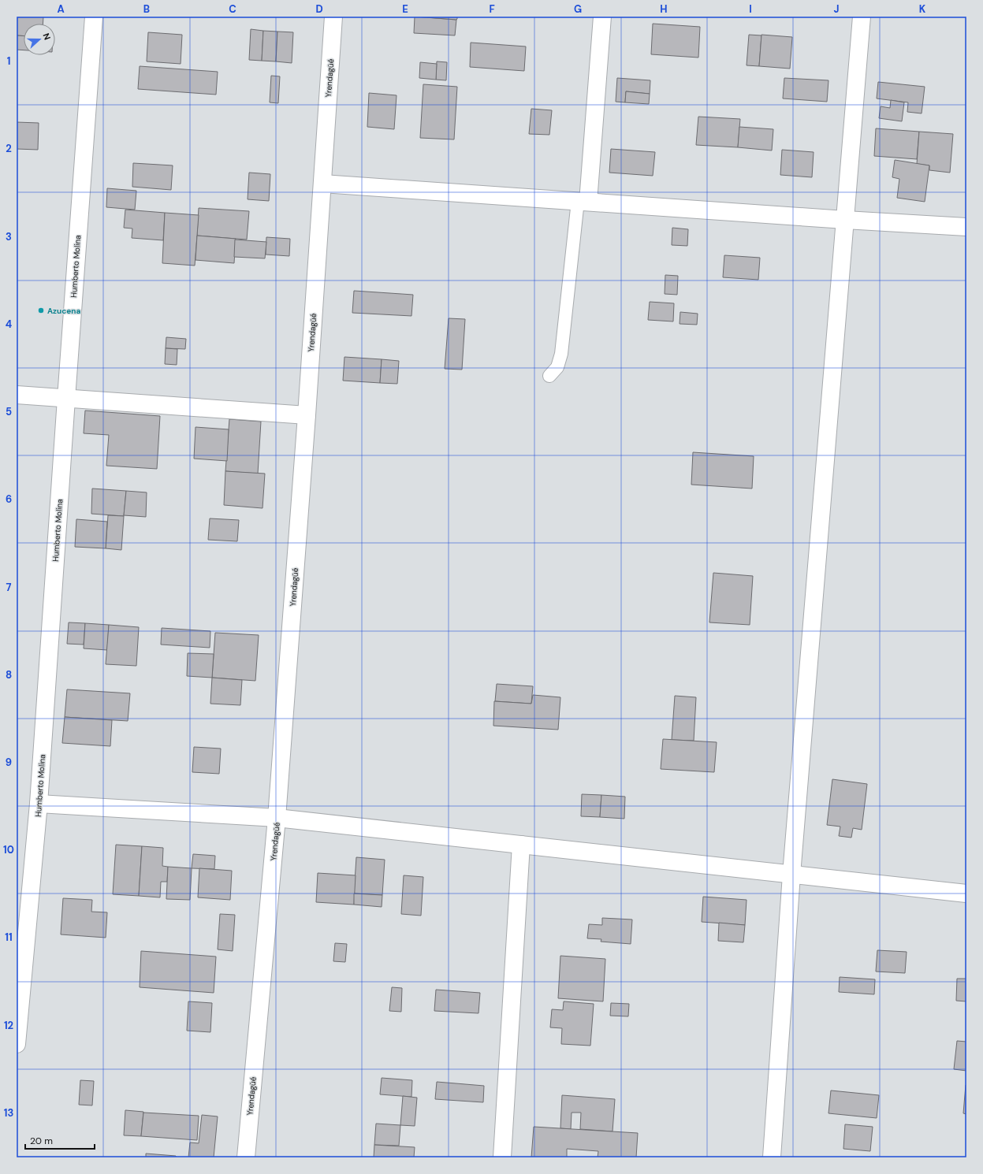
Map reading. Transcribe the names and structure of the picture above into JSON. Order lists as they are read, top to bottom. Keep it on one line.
{"streets":{"street":["Yrendagüé","Humberto Molina"]},"places":["Azucena"],"scale_bar":"20 m","north":"right","grid":{"columns":["A","B","C","D","E","F","G","H","I","J","K"],"rows":["1","2","3","4","5","6","7","8","9","10","11","12","13"]}}
